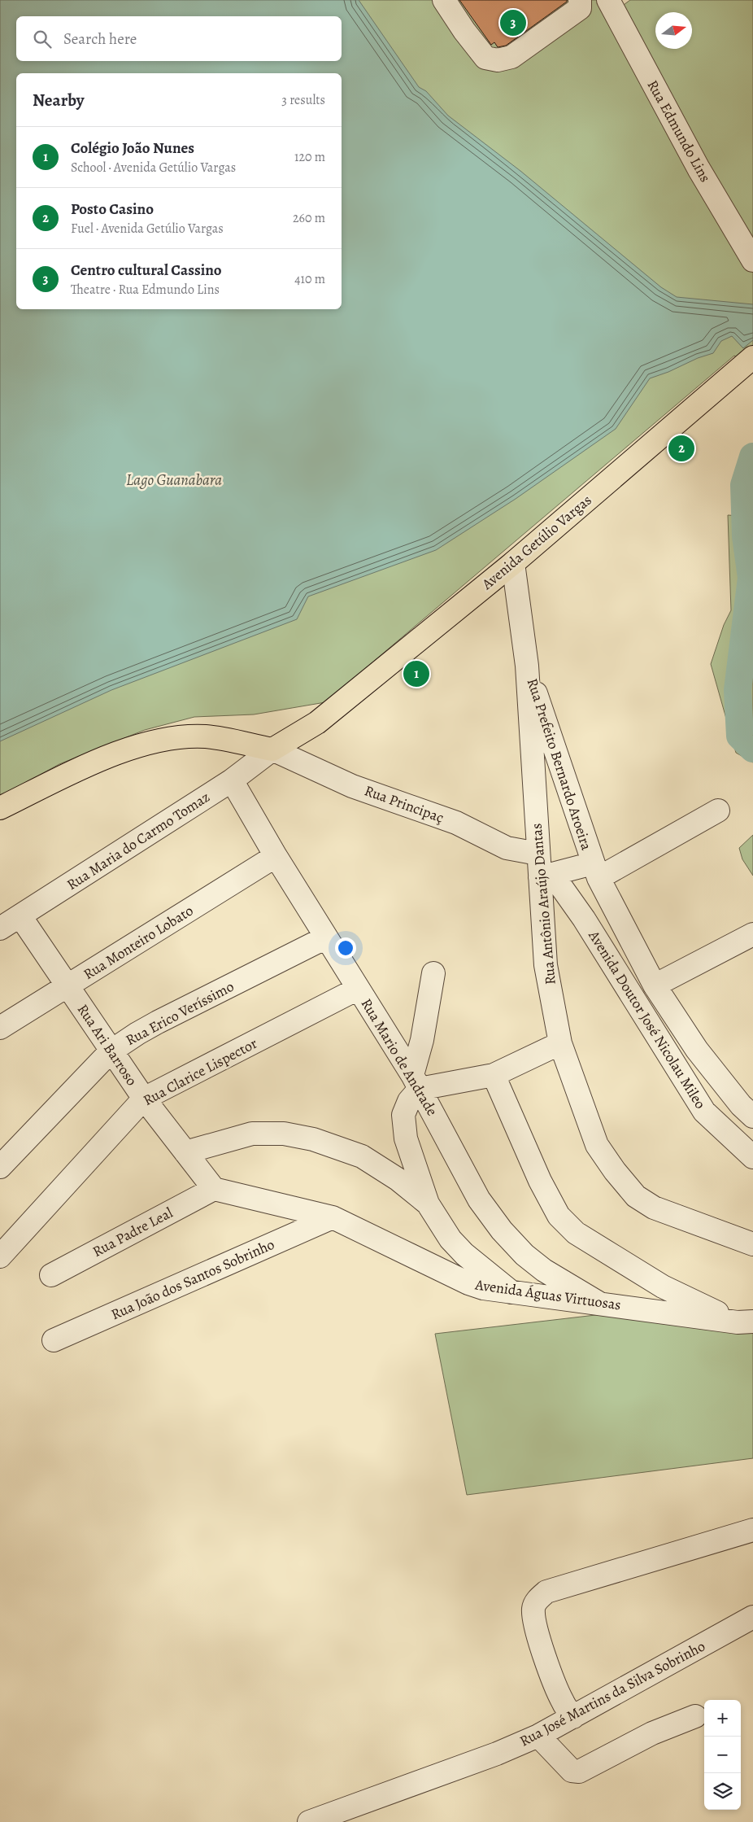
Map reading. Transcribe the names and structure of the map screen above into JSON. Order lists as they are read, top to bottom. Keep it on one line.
{"streets":{"main road":["Avenida Getúlio Vargas"],"street":["Rua Edmundo Lins","Rua Prefeito Bernardo Aroeira","Rua Principaç","Rua Maria do Carmo Tomaz","Rua Antônio Araújo Dantas","Rua Monteiro Lobato","Rua Erico Veríssimo","Avenida Doutor José Nicolau Mileo","Rua Ari Barroso","Rua Mario de Andrade","Rua Clarice Lispector","Rua Padre Leal","Rua João dos Santos Sobrinho","Avenida Águas Virtuosas","Rua José Martins da Silva Sobrinho"]},"crossings":[["Avenida Getúlio Vargas","Rua Principaç"],["Avenida Getúlio Vargas","Rua Maria do Carmo Tomaz"],["Avenida Getúlio Vargas","Rua Antônio Araújo Dantas"],["Rua Prefeito Bernardo Aroeira","Rua Antônio Araújo Dantas"],["Rua Prefeito Bernardo Aroeira","Avenida Doutor José Nicolau Mileo"],["Rua Principaç","Rua Maria do Carmo Tomaz"],["Rua Principaç","Rua Antônio Araújo Dantas"],["Rua Maria do Carmo Tomaz","Rua Ari Barroso"],["Rua Maria do Carmo Tomaz","Rua Mario de Andrade"],["Rua Antônio Araújo Dantas","Avenida Doutor José Nicolau Mileo"],["Rua Monteiro Lobato","Rua Ari Barroso"],["Rua Monteiro Lobato","Rua Mario de Andrade"],["Rua Erico Veríssimo","Rua Ari Barroso"],["Rua Erico Veríssimo","Rua Mario de Andrade"],["Rua Ari Barroso","Rua Clarice Lispector"],["Rua Ari Barroso","Rua Padre Leal"],["Rua Ari Barroso","Avenida Águas Virtuosas"],["Rua Mario de Andrade","Rua Clarice Lispector"],["Rua Mario de Andrade","Avenida Águas Virtuosas"],["Rua Padre Leal","Avenida Águas Virtuosas"],["Rua João dos Santos Sobrinho","Avenida Águas Virtuosas"]],"water":["Lago Guanabara"],"north":"right","page":{"pins":["3","2","1"],"search":"Search here","heading":["Nearby","3 results"],"list":[{"mark":"1","name":"Colégio João Nunes","note":"School · Avenida Getúlio Vargas","value":"120 m"},{"mark":"2","name":"Posto Casino","note":"Fuel · Avenida Getúlio Vargas","value":"260 m"},{"mark":"3","name":"Centro cultural Cassino","note":"Theatre · Rua Edmundo Lins","value":"410 m"}],"map_buttons":["+","−"]}}
